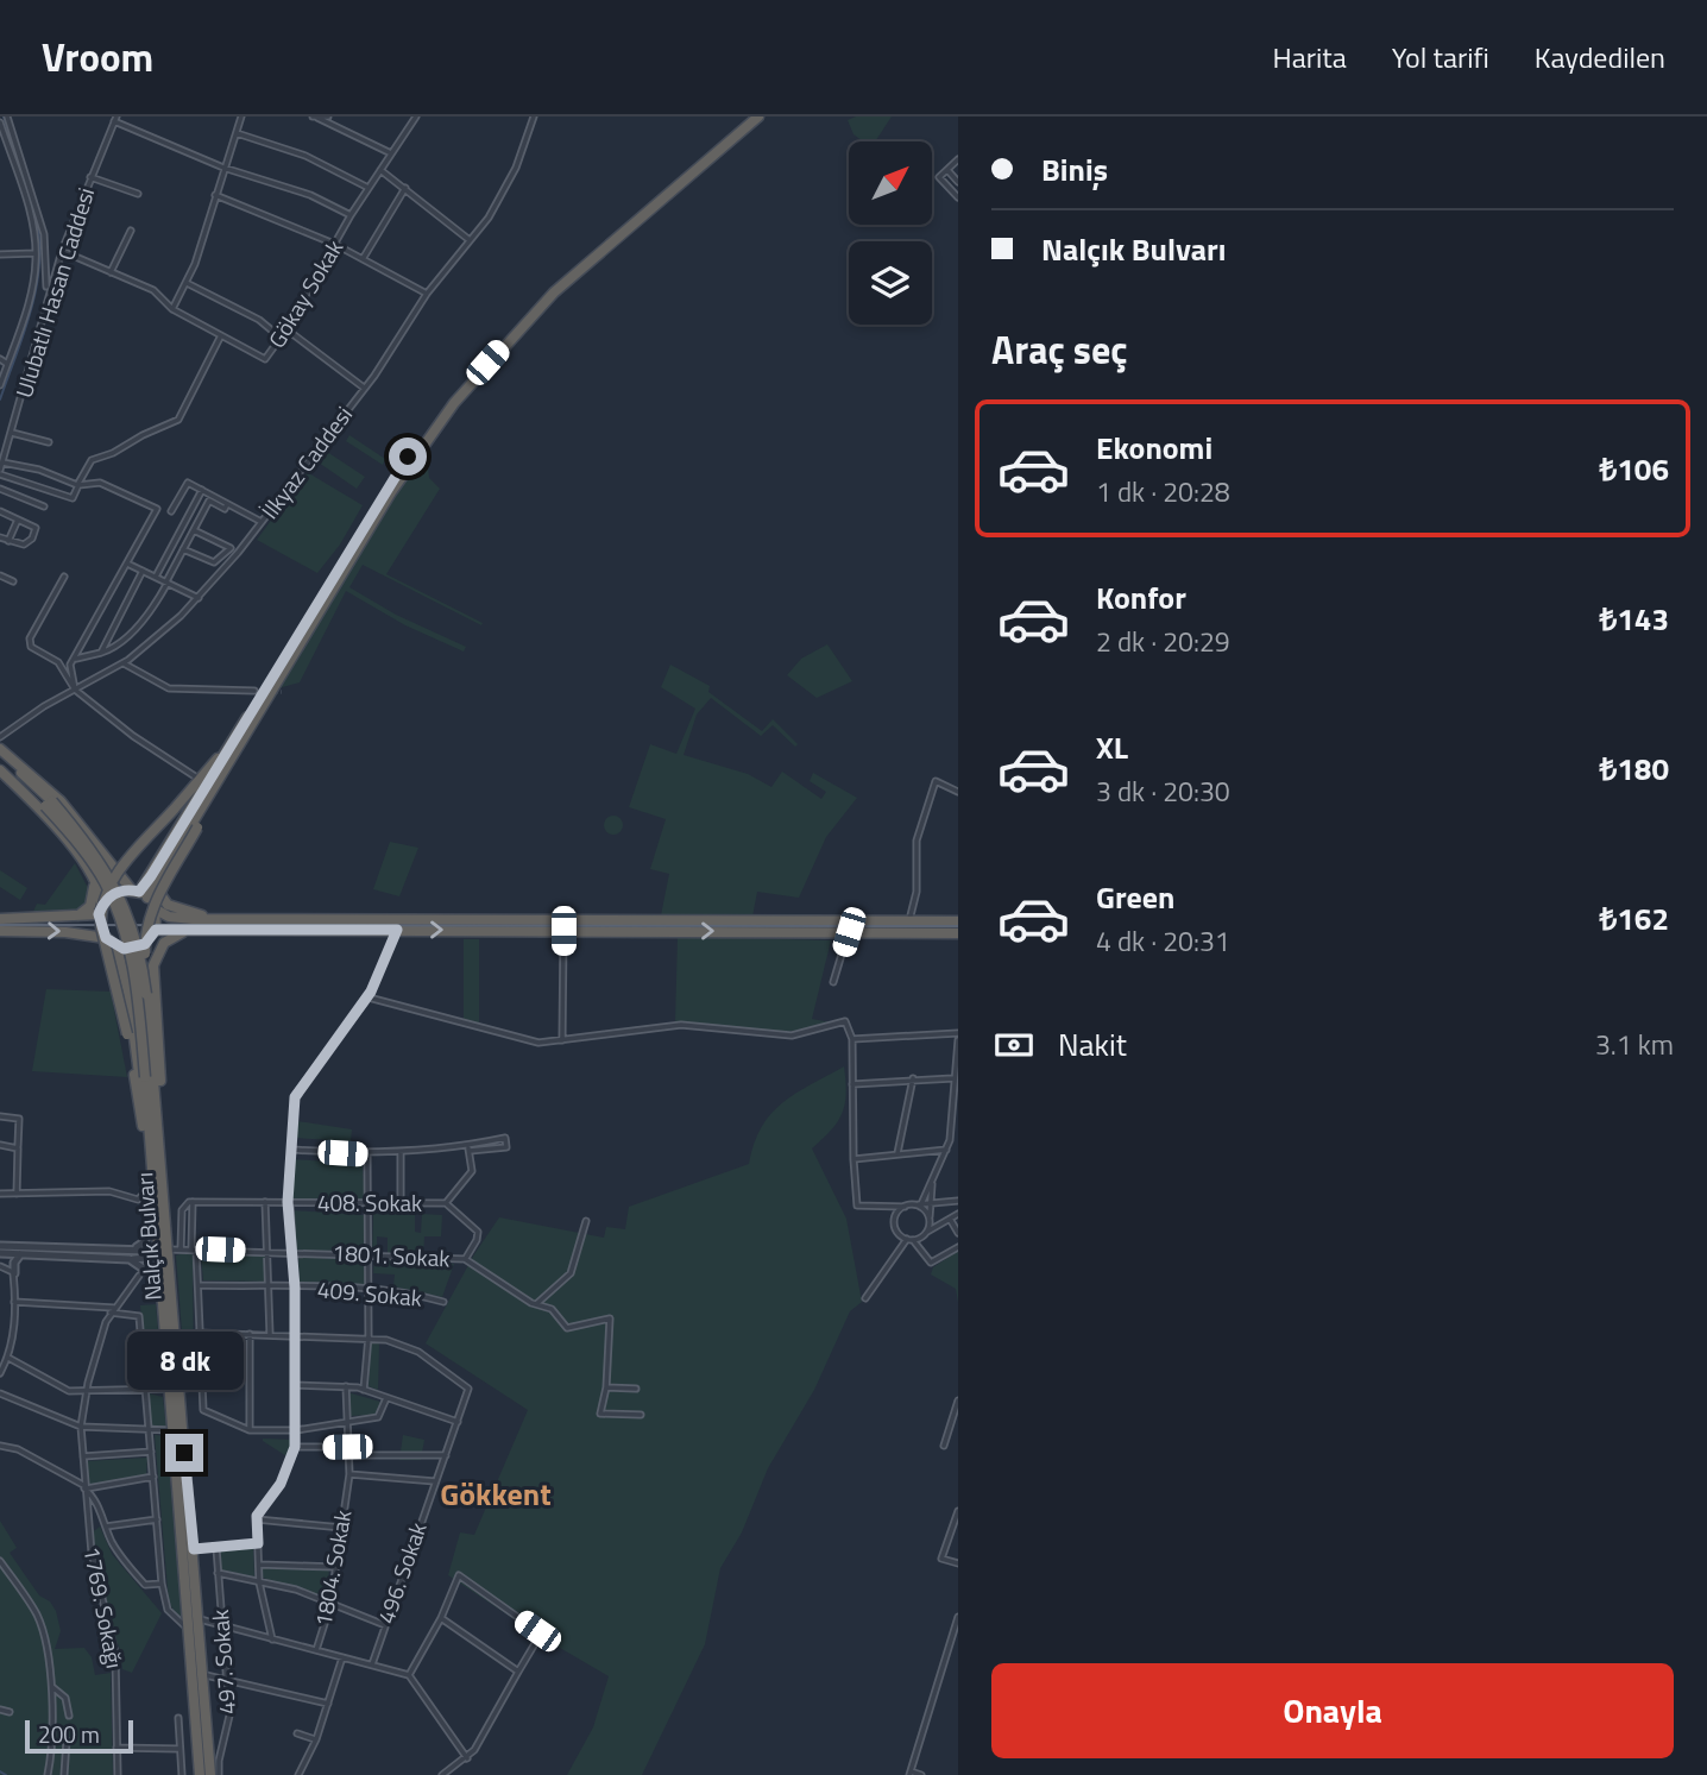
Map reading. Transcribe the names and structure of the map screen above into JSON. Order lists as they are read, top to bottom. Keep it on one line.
{"streets":{"highway":["Nalçık Bulvarı"],"street":["Ulubatlı Hasan Caddesi","Gökay Sokak","İlkyaz Caddesi","408. Sokak","1801. Sokak","409. Sokak","1804. Sokak","496. Sokak","1769. Sokağı","497. Sokak"]},"crossings":[["Ulubatlı Hasan Caddesi","Gökay Sokak"],["Nalçık Bulvarı","1801. Sokak"]],"districts":["Gökkent"],"scale_bar":"200 m","north":"top right","page":{"header":"Vroom","nav":["Harita","Yol tarifi","Kaydedilen"],"banner":["Biniş","Nalçık Bulvarı"],"heading":"Araç seç","list":[{"name":"Ekonomi","note":"1 dk · 20:28","value":"₺106"},{"name":"Konfor","note":"2 dk · 20:29","value":"₺143"},{"name":"XL","note":"3 dk · 20:30","value":"₺180"},{"name":"Green","note":"4 dk · 20:31","value":"₺162"}],"pay":["Nakit","3.1 km"],"bubble":"8 dk","buttons":"Onayla","scale":"200 m"}}
